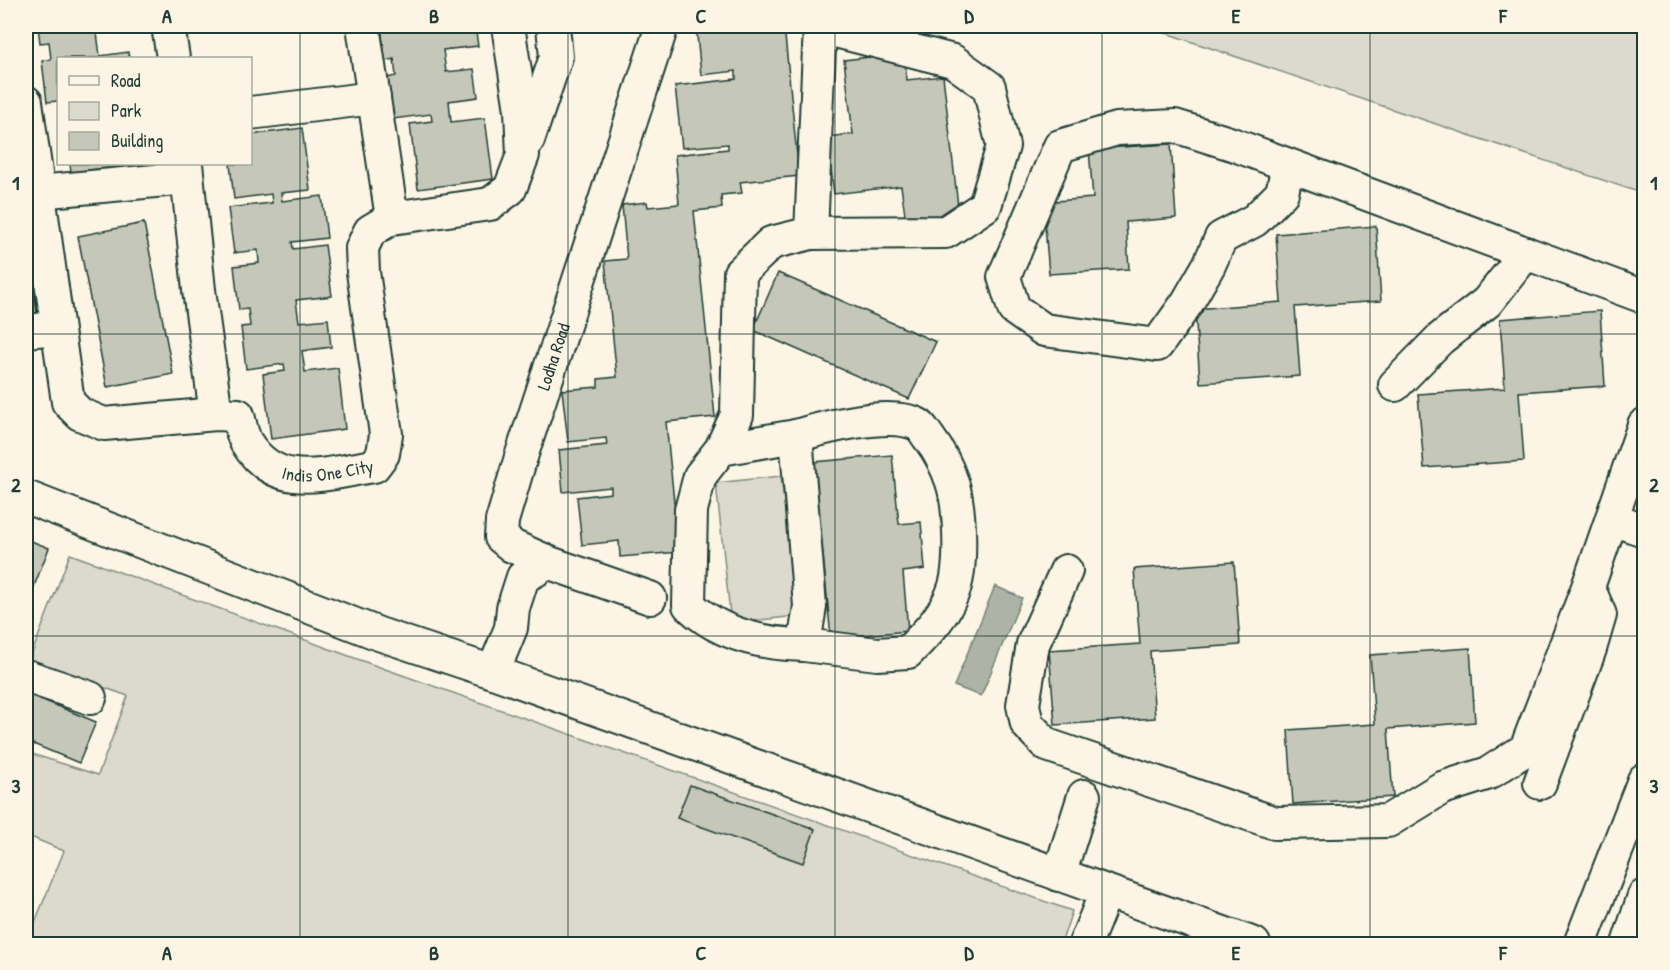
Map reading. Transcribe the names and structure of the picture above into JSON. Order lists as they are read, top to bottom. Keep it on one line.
{"streets":{"street":["Lodha Road","Indis One City"]},"legend":["Road","Park","Building"],"grid":{"columns":["A","B","C","D","E","F"],"rows":["1","2","3"]}}
